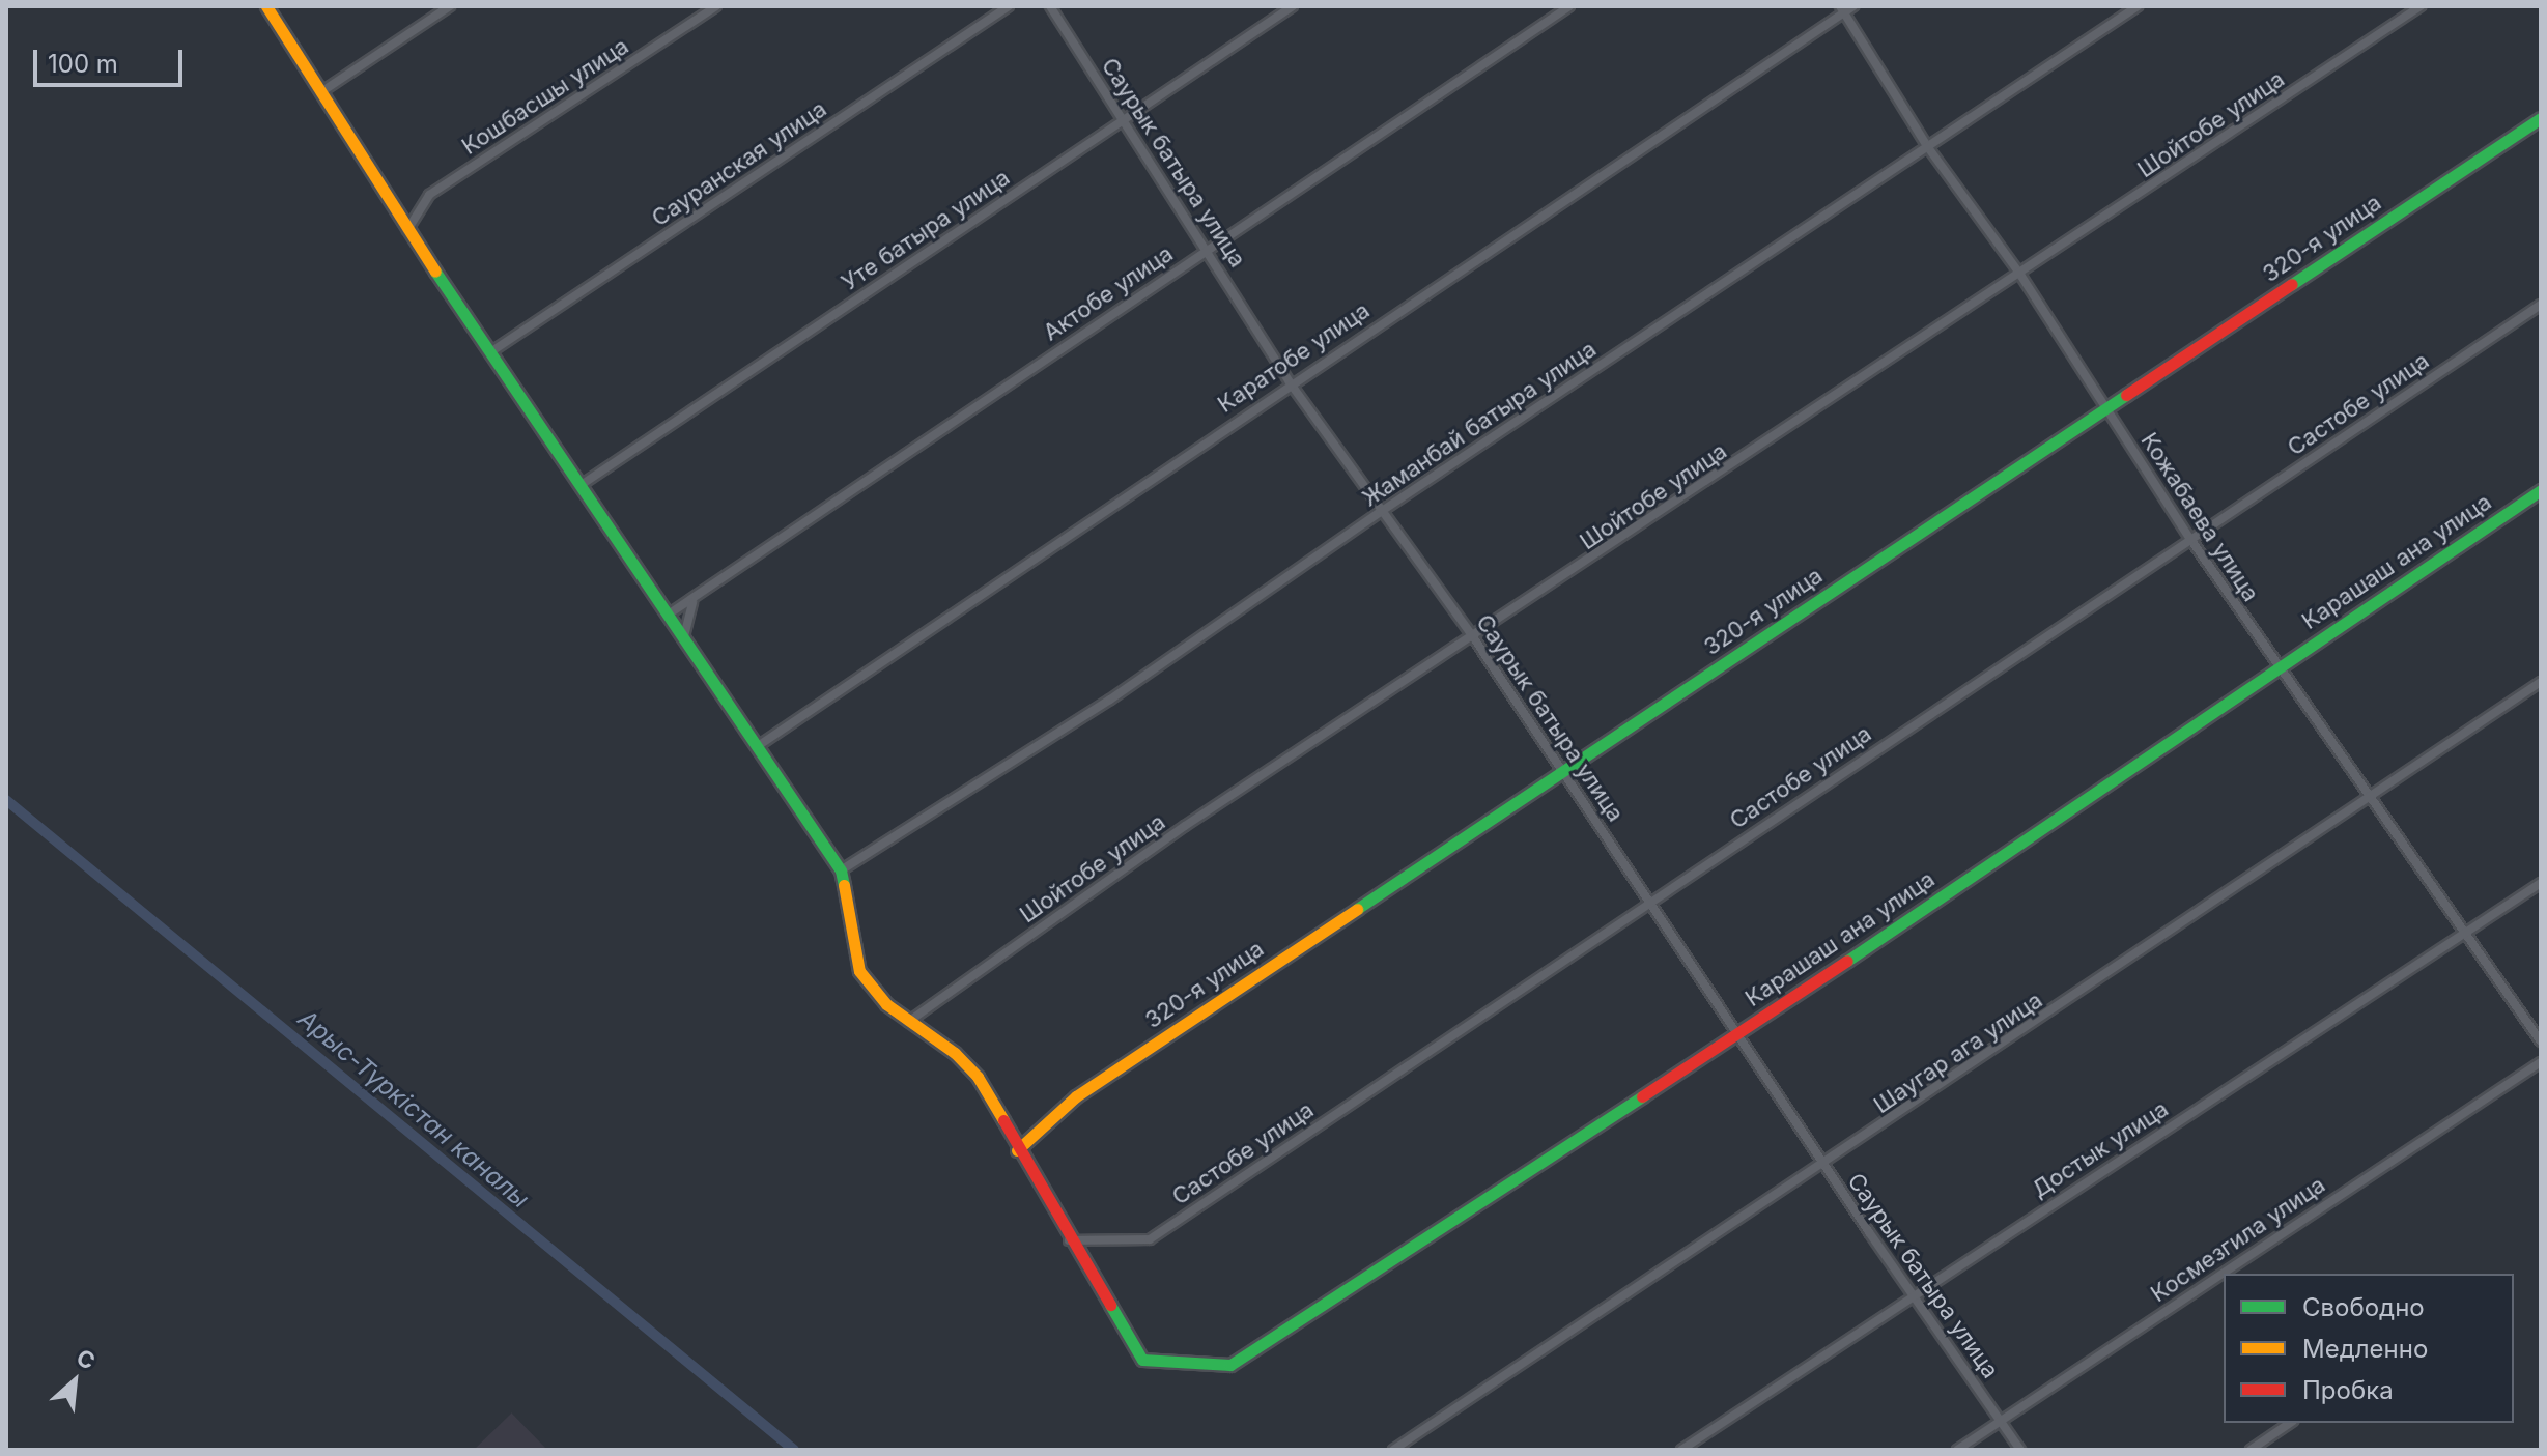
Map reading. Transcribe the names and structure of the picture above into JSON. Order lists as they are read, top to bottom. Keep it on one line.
{"streets":{"street":["Кошбасшы улица","Шойтобе улица","Саурык батыра улица","Сауранская улица","Уте батыра улица","320-я улица","Актобе улица","Каратобе улица","Састобе улица","Жаманбай батыра улица","Кожабаева улица","Карашаш ана улица","Шаугар ага улица","Достык улица","Космезгила улица"]},"crossings":[["Шойтобе улица","Саурык батыра улица"],["Шойтобе улица","Кожабаева улица"],["Саурык батыра улица","Уте батыра улица"],["Саурык батыра улица","320-я улица"],["Саурык батыра улица","Актобе улица"],["Саурык батыра улица","Каратобе улица"],["Саурык батыра улица","Састобе улица"],["Саурык батыра улица","Жаманбай батыра улица"],["Саурык батыра улица","Карашаш ана улица"],["Саурык батыра улица","Шаугар ага улица"],["Саурык батыра улица","Достык улица"],["Саурык батыра улица","Космезгила улица"],["320-я улица","Кожабаева улица"],["Каратобе улица","Кожабаева улица"],["Састобе улица","Кожабаева улица"],["Састобе улица","Карашаш ана улица"],["Жаманбай батыра улица","Кожабаева улица"],["Кожабаева улица","Карашаш ана улица"],["Кожабаева улица","Шаугар ага улица"],["Кожабаева улица","Достык улица"]],"water":["Арыс-Түркістан каналы"],"legend":["Свободно","Медленно","Пробка"],"scale_bar":"100 m","north":"top right"}
